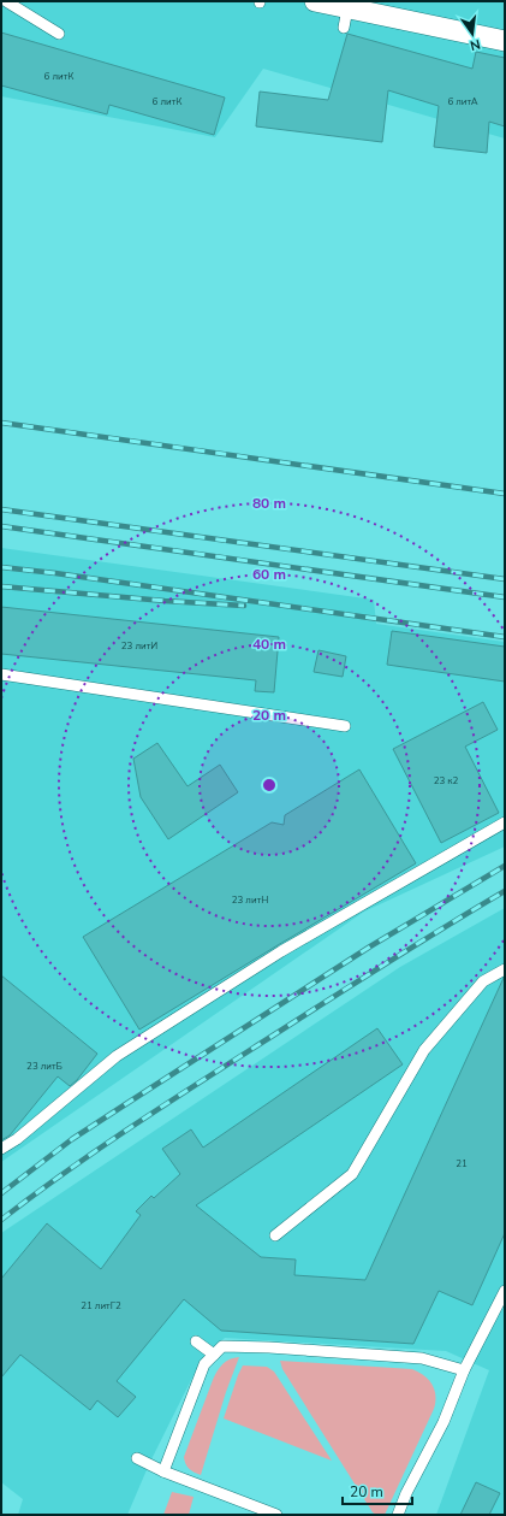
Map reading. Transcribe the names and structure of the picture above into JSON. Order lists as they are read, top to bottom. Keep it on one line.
{"house_numbers":["6 литК","6 литК","6 литА","23 литИ","23 к2","23 литН","23 литБ","21","21 литГ2"],"scale_bar":"20 m","north":"bottom","rings":["80 m","60 m","40 m","20 m"]}
